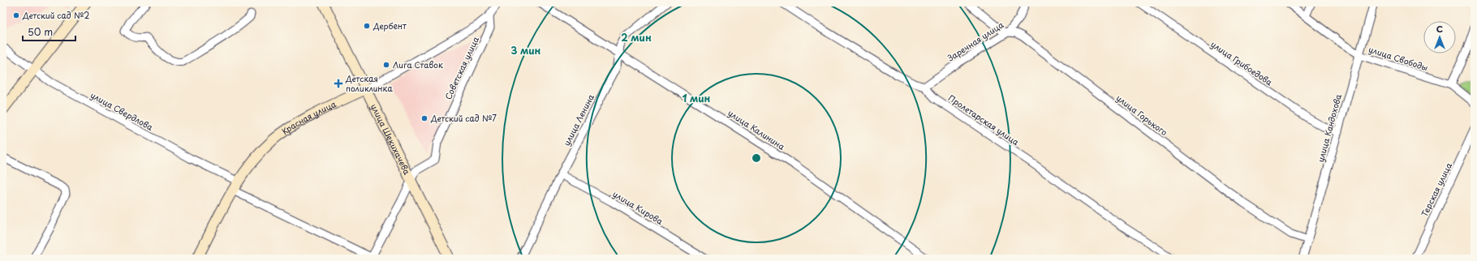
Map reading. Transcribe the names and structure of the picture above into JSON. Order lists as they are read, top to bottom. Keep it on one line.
{"streets":{"street":["Заречная улица","улица Свободы","улица Грибоедова","Советская улица","улица Свердлова","улица Горького","Красная улица","улица Ленина","Пролетарская улица","улица Кандохова","улица Калинина","улица Шекихачева","Терская улица","улица Кирова"]},"crossings":[["Заречная улица","улица Горького"],["Заречная улица","Пролетарская улица"],["улица Свободы","улица Кандохова"],["улица Грибоедова","улица Кандохова"],["Советская улица","Красная улица"],["Советская улица","улица Шекихачева"],["улица Свердлова","Красная улица"],["улица Горького","улица Кандохова"],["Красная улица","улица Шекихачева"],["улица Ленина","улица Калинина"],["улица Ленина","улица Кирова"]],"places":{"other":["Детский сад №2","Дербент","Лига Ставок","Детский сад №7"],"health":["Детская поликлинка"]},"scale_bar":"50 m","north":"top","rings":["2 мин","3 мин","1 мин"]}
